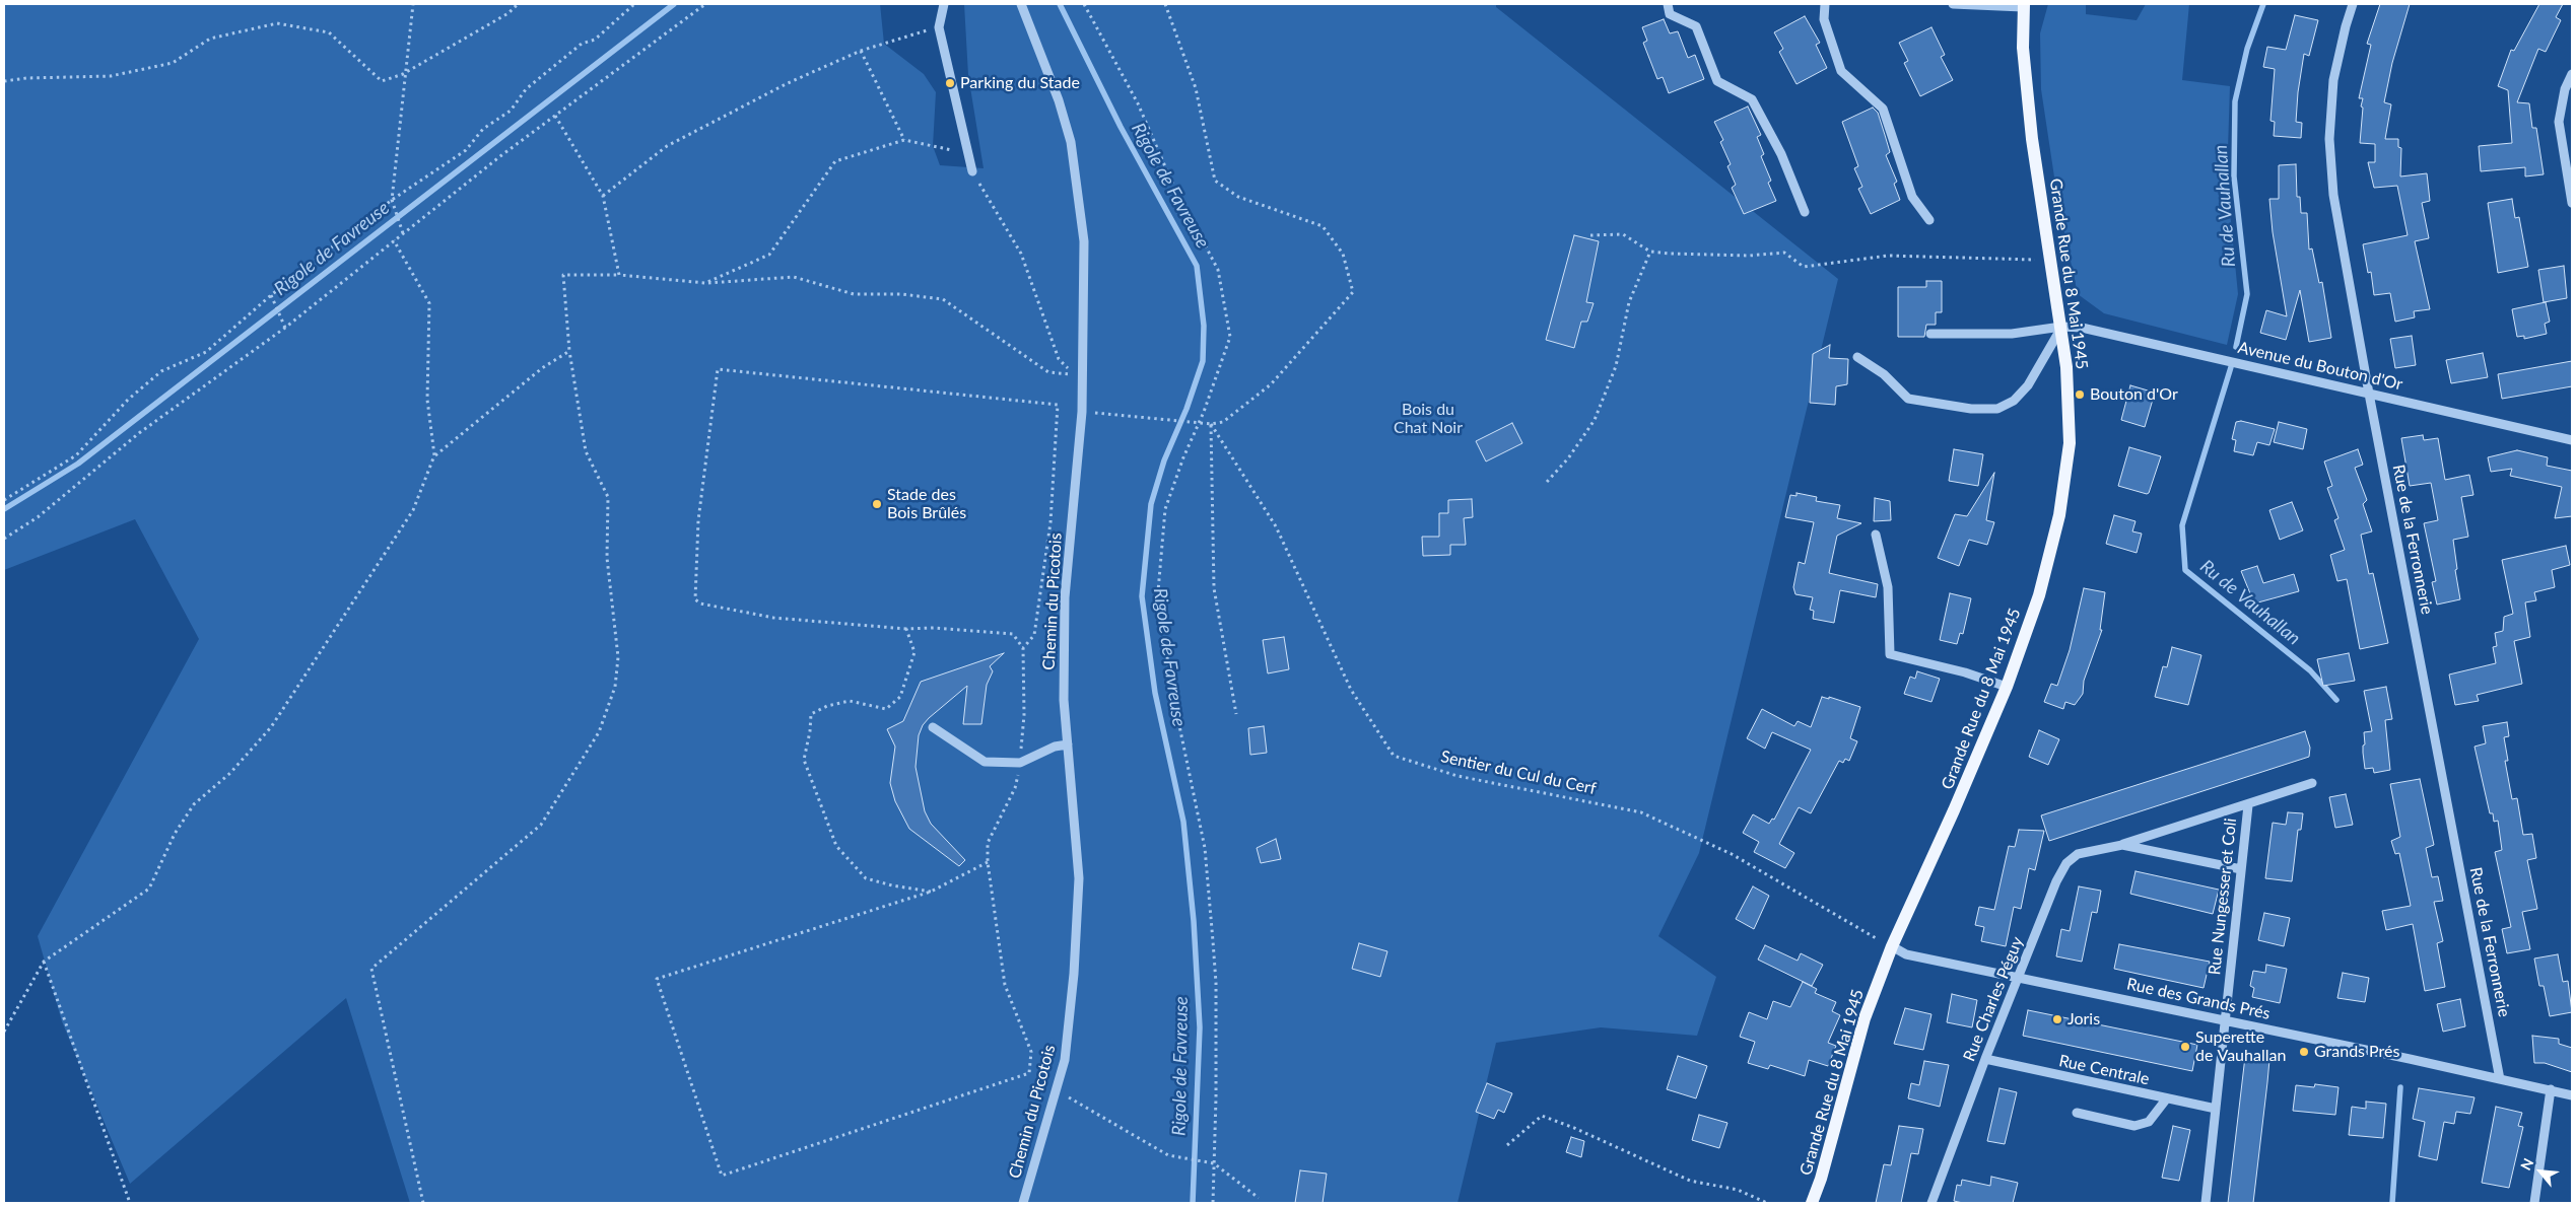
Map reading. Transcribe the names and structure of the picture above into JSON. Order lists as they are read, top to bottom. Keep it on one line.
{"streets":{"main road":["Grande Rue du 8 Mai 1945"],"street":["Avenue du Bouton d'Or","Rue de la Ferronnerie","Chemin du Picotois","Rue Nungesser et Coli","Rue Charles Péguy","Rue des Grands Prés","Rue Centrale"],"path":["Sentier du Cul du Cerf"]},"crossings":[["Grande Rue du 8 Mai 1945","Avenue du Bouton d'Or"],["Grande Rue du 8 Mai 1945","Sentier du Cul du Cerf"],["Grande Rue du 8 Mai 1945","Rue des Grands Prés"],["Avenue du Bouton d'Or","Rue de la Ferronnerie"],["Rue de la Ferronnerie","Rue des Grands Prés"],["Sentier du Cul du Cerf","Rue des Grands Prés"],["Rue Nungesser et Coli","Rue Charles Péguy"],["Rue Nungesser et Coli","Rue des Grands Prés"],["Rue Nungesser et Coli","Rue Centrale"],["Rue Charles Péguy","Rue des Grands Prés"],["Rue Charles Péguy","Rue Centrale"]],"water":["Rigole de Favreuse","Ru de Vauhallan"],"parks":["Bois du Chat Noir"],"places":["Parking du Stade","Bouton d'Or","Stade des Bois Brûlés","Joris","Superette de Vauhallan","Grands Prés"],"north":"top left"}
